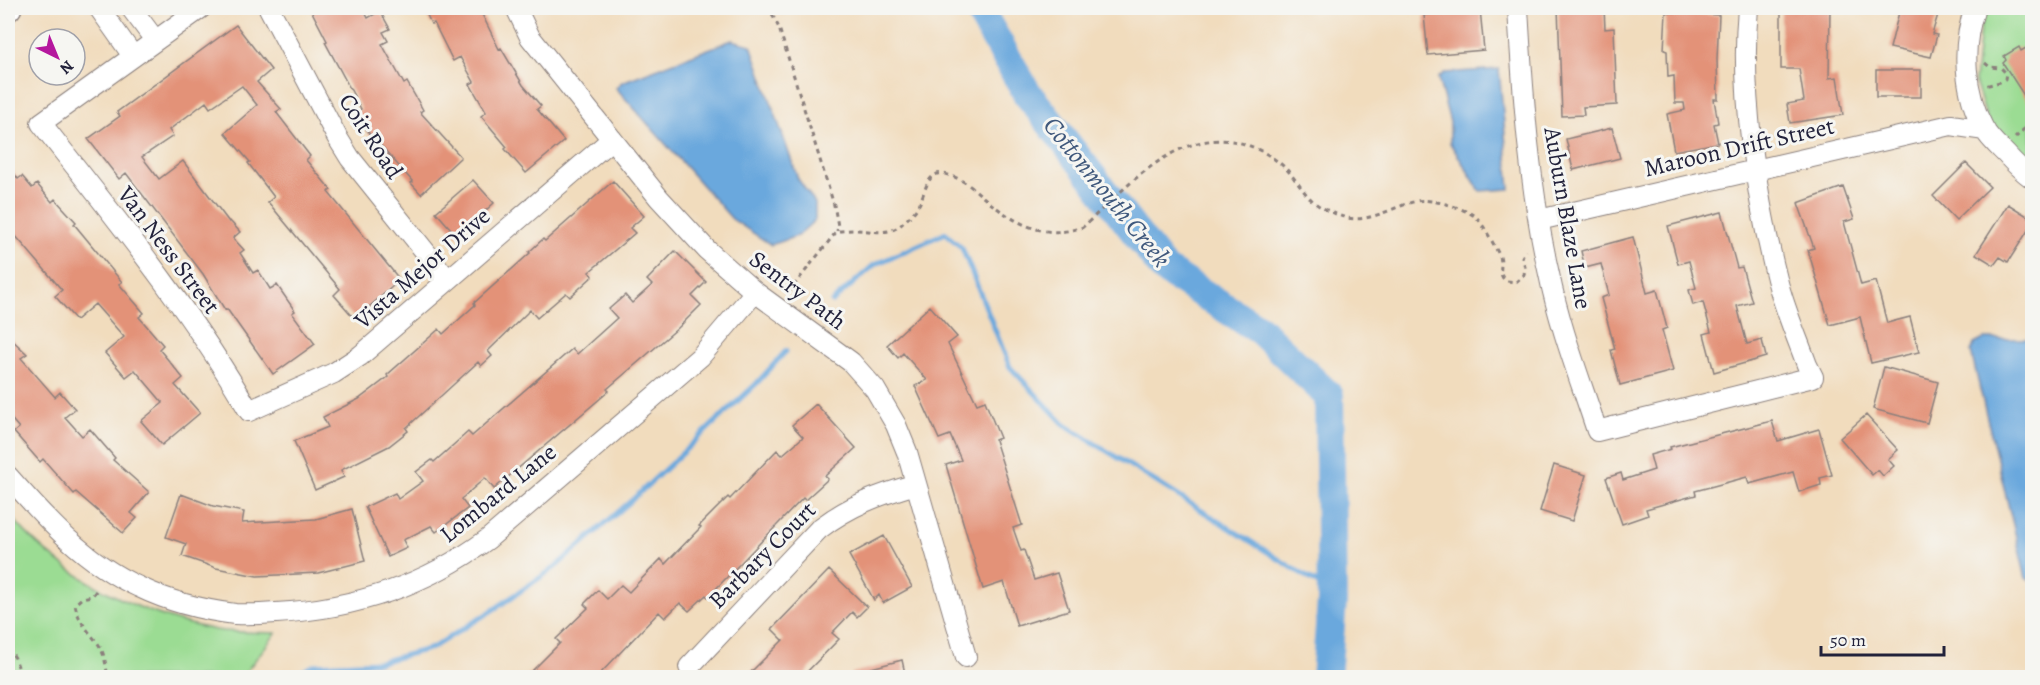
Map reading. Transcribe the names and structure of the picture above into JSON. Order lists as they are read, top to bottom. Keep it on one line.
{"streets":{"street":["Coit Road","Maroon Drift Street","Auburn Blaze Lane","Van Ness Street","Vista Mejor Drive","Sentry Path","Lombard Lane","Barbary Court"]},"crossings":[["Coit Road","Vista Mejor Drive"],["Maroon Drift Street","Auburn Blaze Lane"],["Van Ness Street","Vista Mejor Drive"],["Vista Mejor Drive","Sentry Path"],["Sentry Path","Lombard Lane"],["Sentry Path","Barbary Court"]],"water":["Cottonmouth Creek"],"scale_bar":"50 m","north":"bottom right"}
